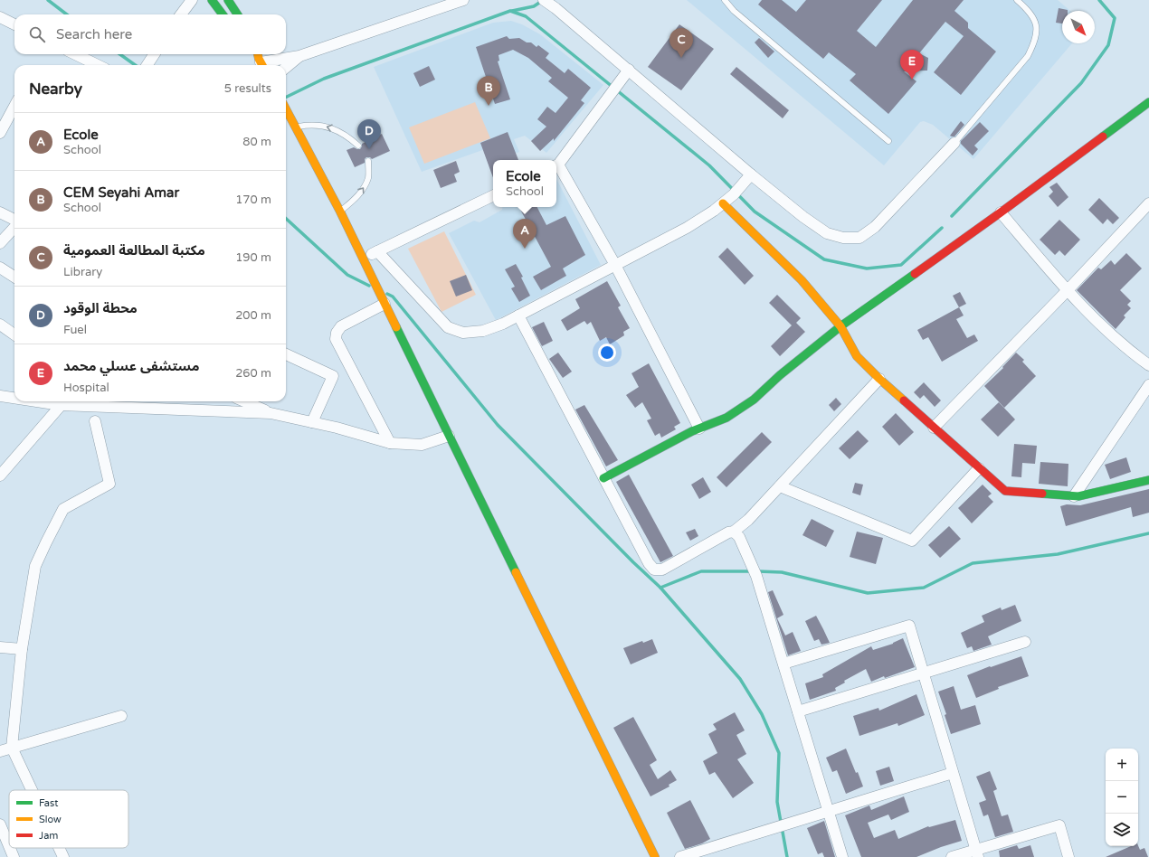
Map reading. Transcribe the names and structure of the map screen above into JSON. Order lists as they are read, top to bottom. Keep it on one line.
{"legend":["Fast","Slow","Jam"],"north":"bottom right","page":{"search":"Search here","pins":["C","E","B","D","A"],"heading":["Nearby","5 results"],"list":[{"mark":"A","name":"Ecole","note":"School","value":"80 m"},{"mark":"B","name":"CEM Seyahi Amar","note":"School","value":"170 m"},{"mark":"C","name":"مكتبة المطالعة العمومية","note":"Library","value":"190 m"},{"mark":"D","name":"محطة الوقود","note":"Fuel","value":"200 m"},{"mark":"E","name":"مستشفى عسلي محمد","note":"Hospital","value":"260 m"}],"popup":["Ecole","School"],"map_buttons":["+","−"]}}
